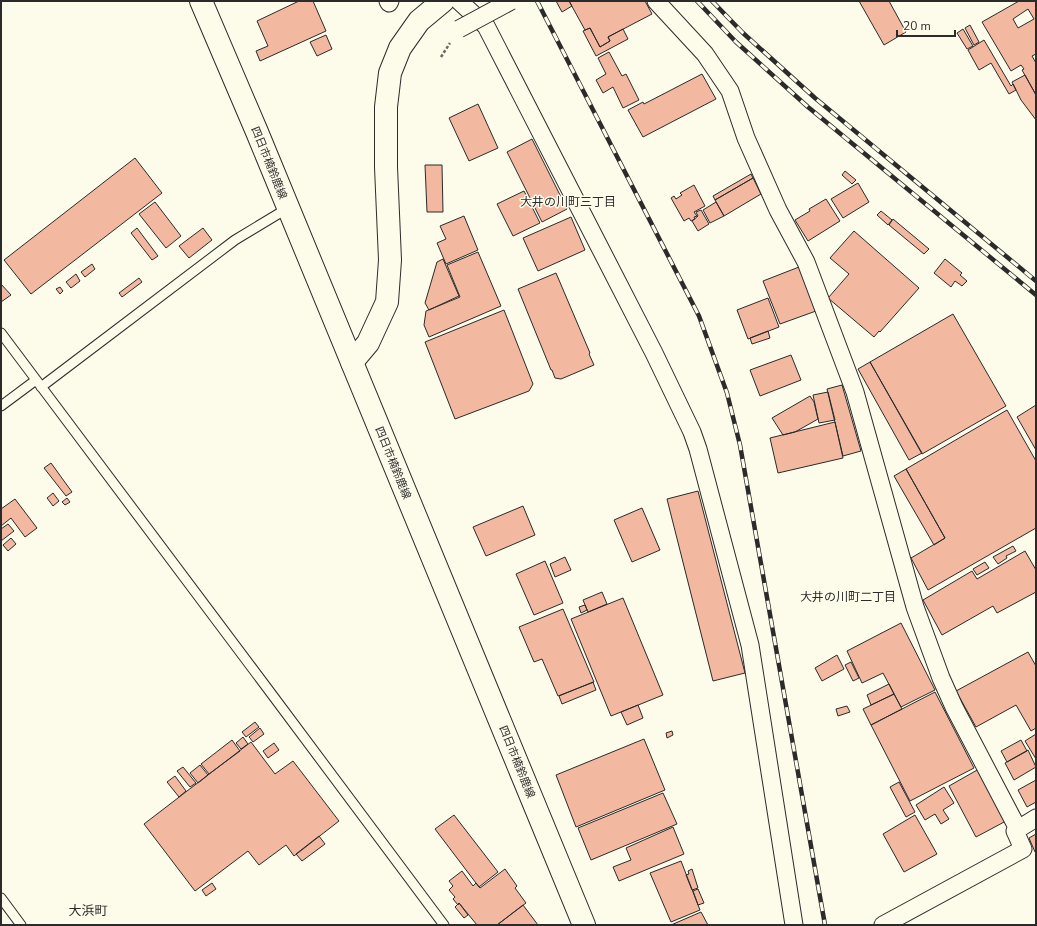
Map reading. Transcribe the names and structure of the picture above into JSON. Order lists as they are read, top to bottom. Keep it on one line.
{"streets":{"main road":["四日市楠鈴鹿線"]},"districts":["大井の川町三丁目","大井の川町二丁目","大浜町"],"scale_bar":"20 m"}
